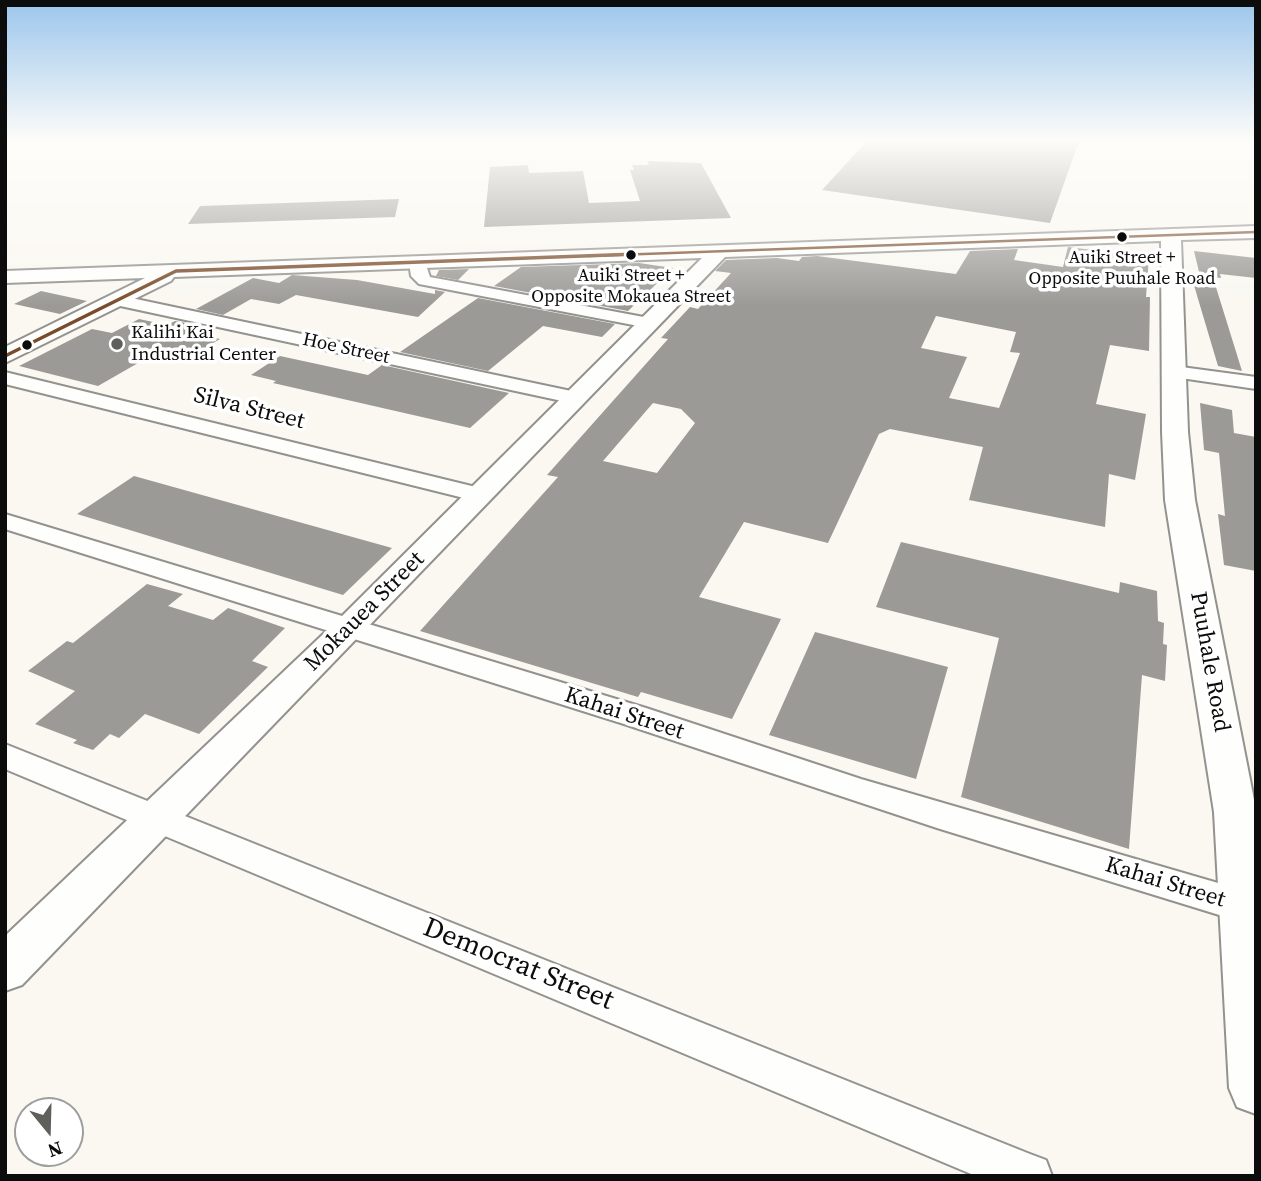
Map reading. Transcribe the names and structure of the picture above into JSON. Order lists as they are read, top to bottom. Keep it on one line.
{"streets":{"street":["Hoe Street","Silva Street","Mokauea Street","Puuhale Road","Kahai Street","Democrat Street"]},"crossings":[["Hoe Street","Mokauea Street"],["Silva Street","Mokauea Street"],["Mokauea Street","Kahai Street"],["Mokauea Street","Democrat Street"],["Puuhale Road","Kahai Street"]],"places":["Auiki Street + Opposite Puuhale Road","Auiki Street + Opposite Mokauea Street","Kalihi Kai Industrial Center"],"north":"bottom"}
